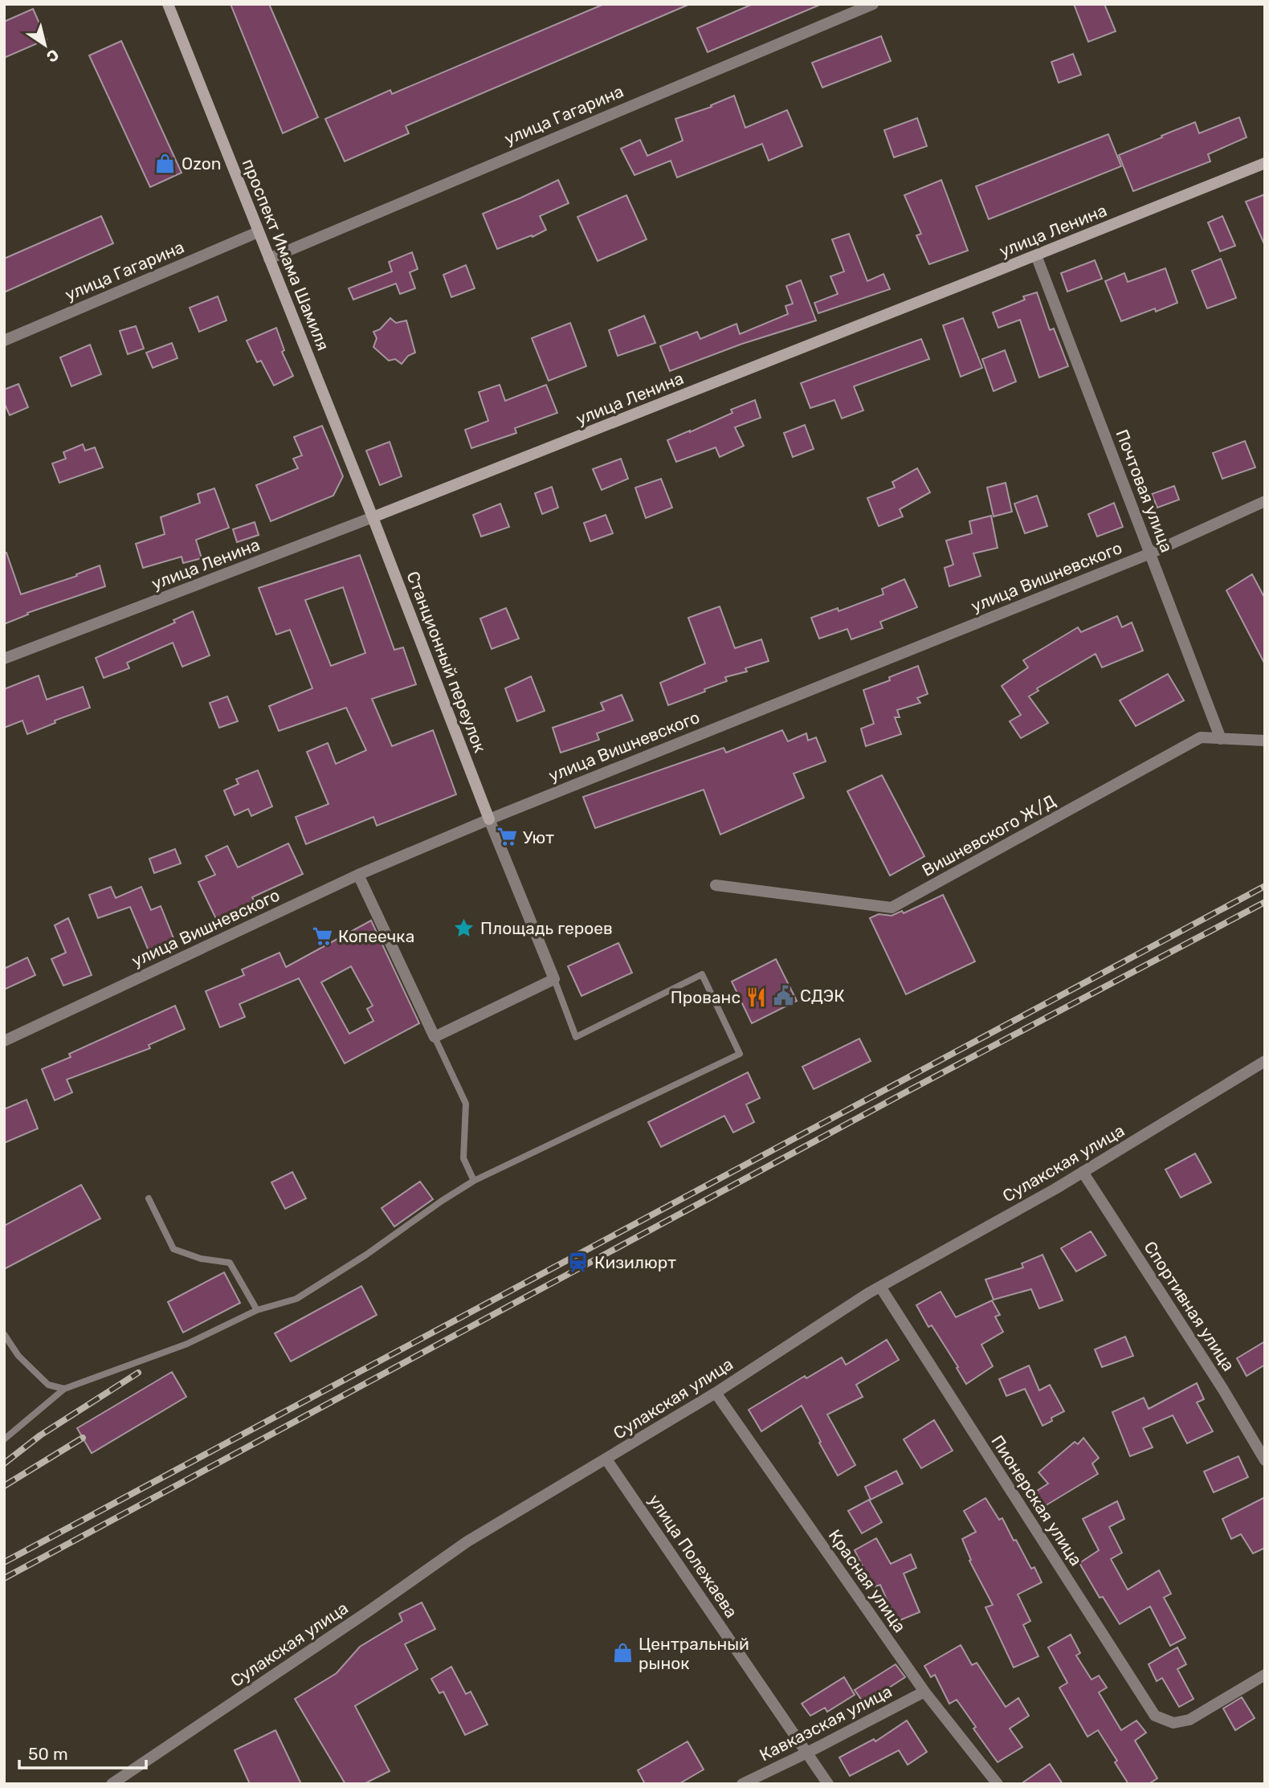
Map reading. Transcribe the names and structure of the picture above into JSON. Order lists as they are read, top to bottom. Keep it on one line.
{"streets":{"street":["улица Гагарина","улица Ленина","проспект Имама Шамиля","Почтовая улица","улица Вишневского","Станционный переулок","Вишневского Ж/Д","Сулакская улица","Спортивная улица","Пионерская улица","улица Полежаева","Красная улица","Кавказская улица"]},"crossings":[["улица Гагарина","проспект Имама Шамиля"],["улица Ленина","проспект Имама Шамиля"],["улица Ленина","Почтовая улица"],["улица Ленина","Станционный переулок"],["проспект Имама Шамиля","Станционный переулок"],["Почтовая улица","улица Вишневского"],["Почтовая улица","Вишневского Ж/Д"],["улица Вишневского","Станционный переулок"],["Сулакская улица","Спортивная улица"],["Сулакская улица","Пионерская улица"],["Сулакская улица","улица Полежаева"],["Сулакская улица","Красная улица"],["улица Полежаева","Кавказская улица"],["Красная улица","Кавказская улица"]],"places":{"shop":["Ozon","Центральный рынок"],"supermarket":["Уют","Копеечка"],"place":["Площадь героев"],"public building":["СДЭК"],"restaurant":["Прованс"],"station":["Кизилюрт"]},"scale_bar":"50 m","north":"bottom right"}
